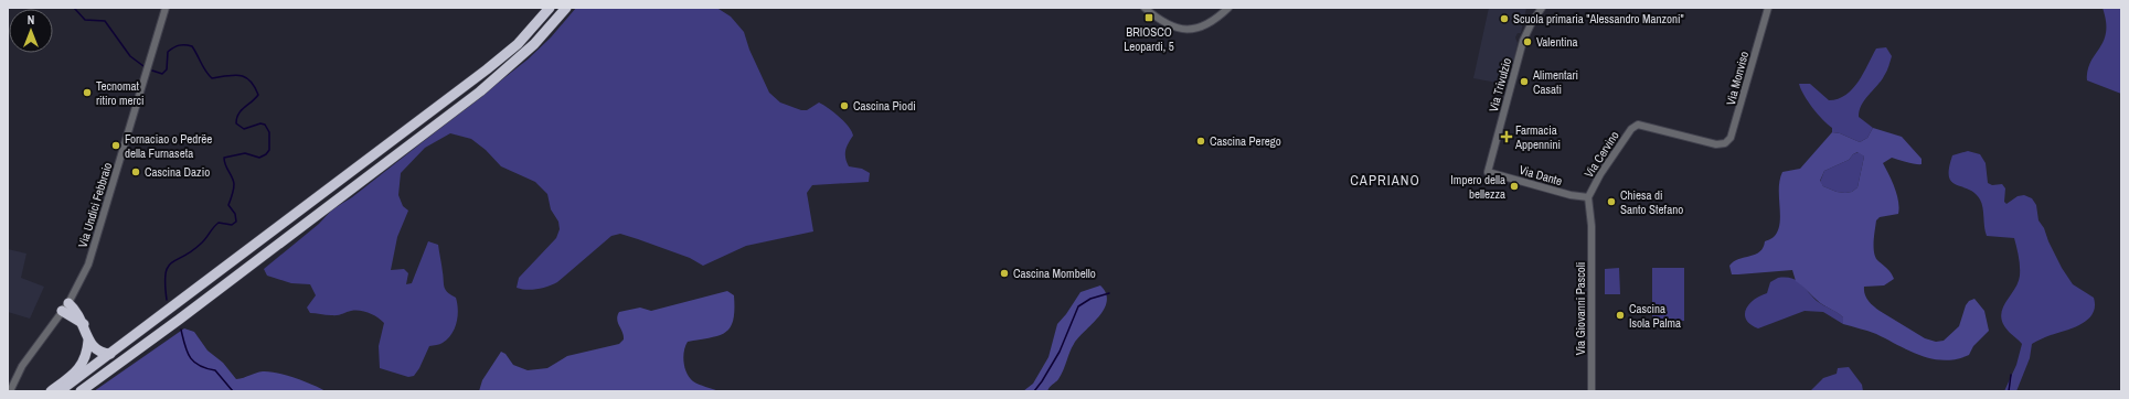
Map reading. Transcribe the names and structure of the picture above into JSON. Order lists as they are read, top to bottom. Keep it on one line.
{"streets":{"street":["Via Monviso","Via Trivulzio","Via Cervino","Via Dante","Via Undici Febbraio","Via Giovanni Pascoli"]},"crossings":[["Via Monviso","Via Cervino"],["Via Trivulzio","Via Dante"],["Via Cervino","Via Dante"],["Via Cervino","Via Giovanni Pascoli"]],"districts":["CAPRIANO"],"places":{"transit":["BRIOSCO Leopardi, 5"],"other":["Scuola primaria \"Alessandro Manzoni\"","Valentina","Alimentari Casati","Tecnomat ritiro merci","Cascina Piodi","Cascina Perego","Fornaciao o Pedrëe della Furnaseta","Cascina Dazio","Impero della bellezza","Chiesa di Santo Stefano","Cascina Mombello","Cascina Isola Palma"],"health":["Farmacia Appennini"]},"north":"top"}
